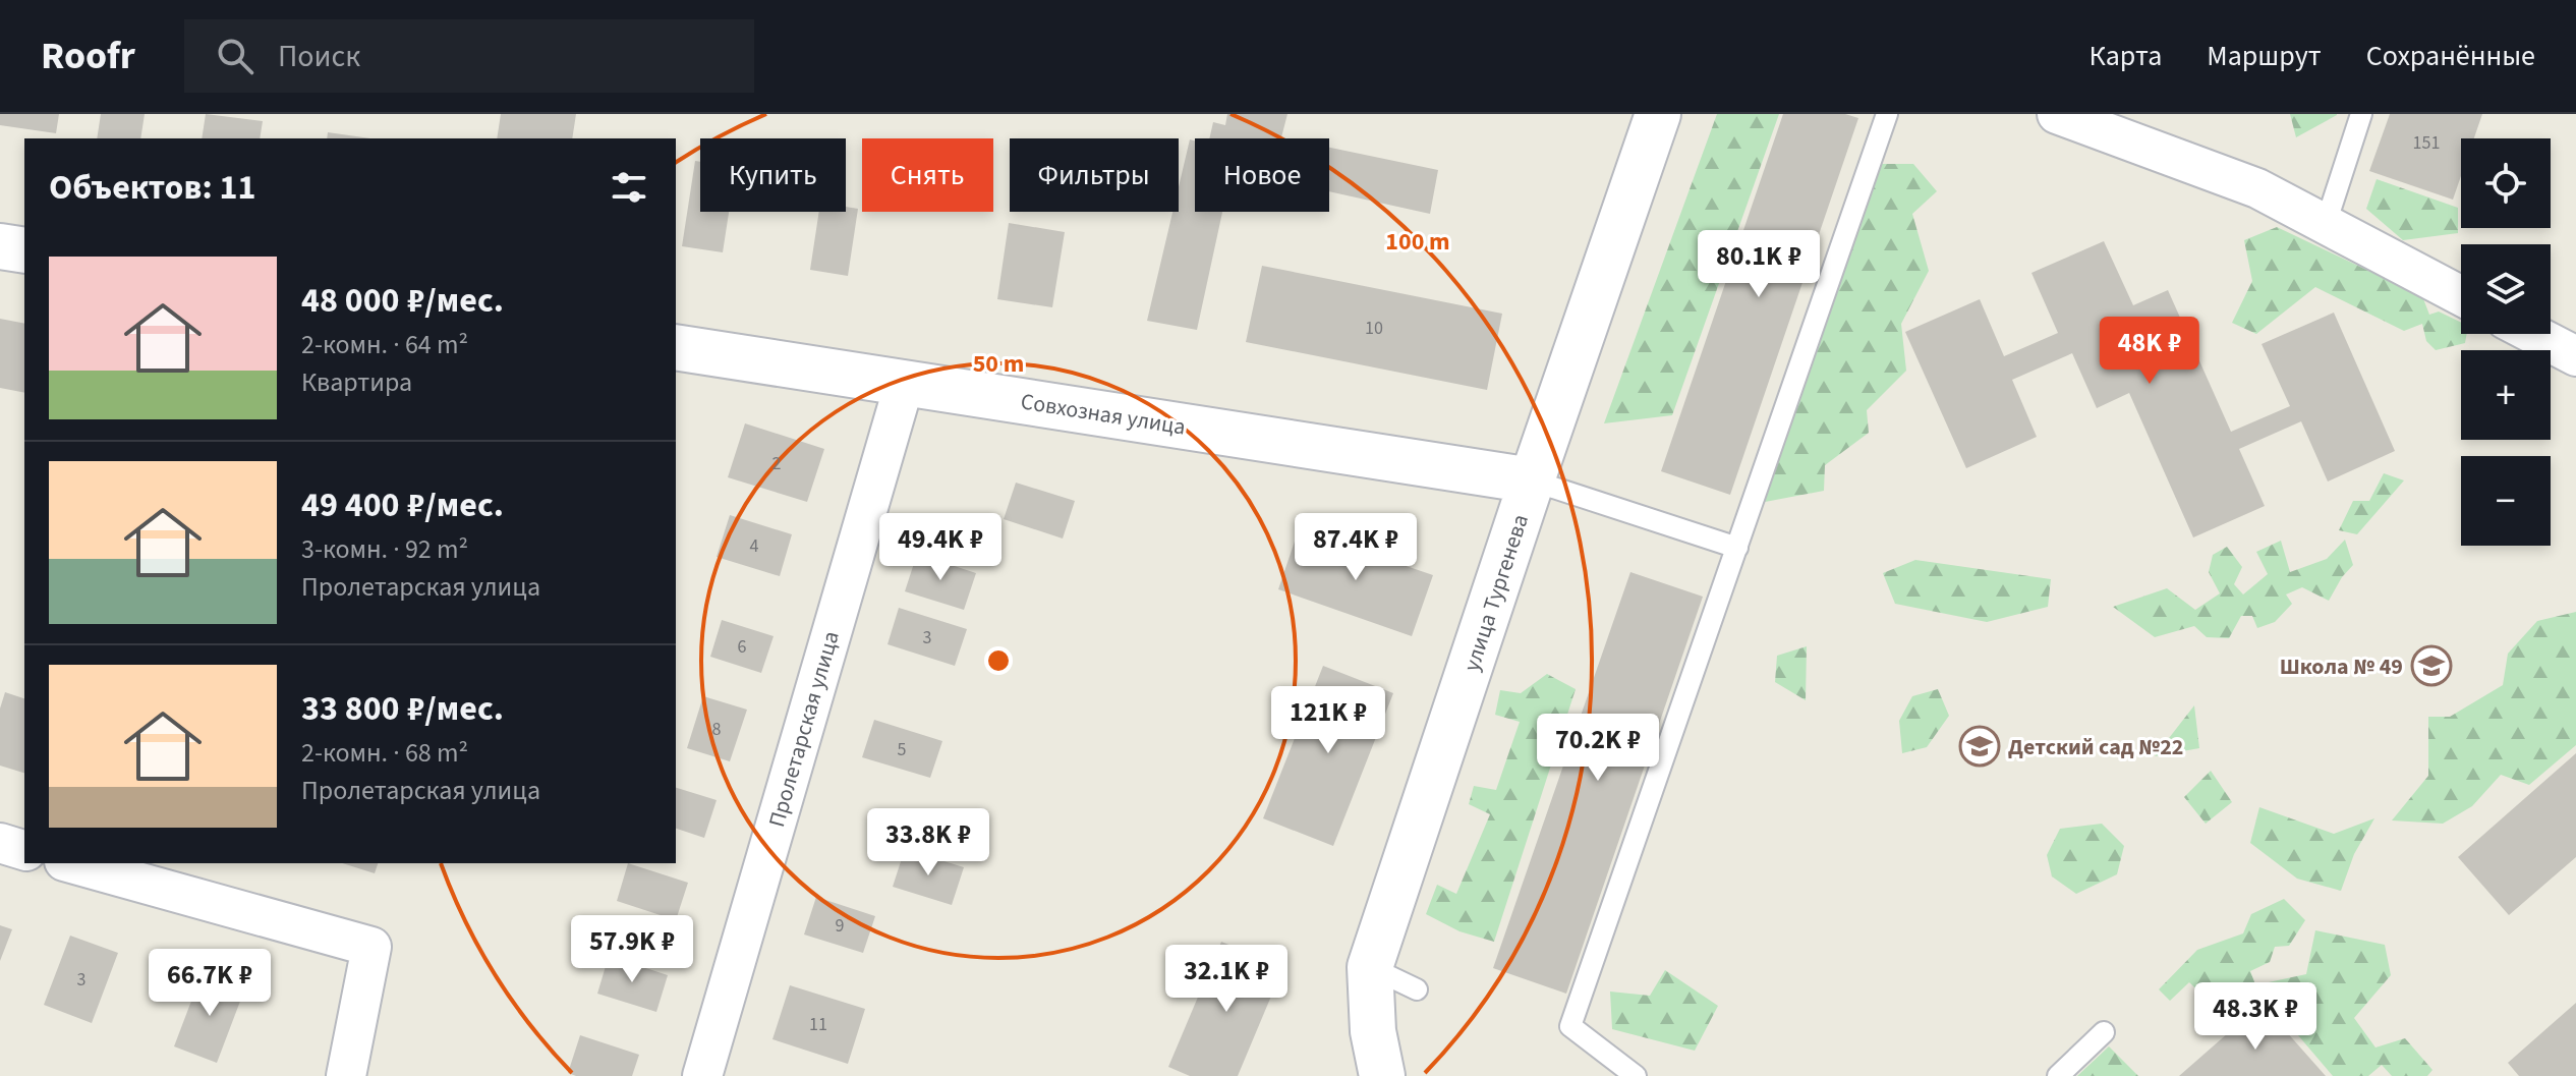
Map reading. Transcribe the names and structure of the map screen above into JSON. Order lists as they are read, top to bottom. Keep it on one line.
{"streets":{"street":["Совхозная улица","улица Тургенева","Пролетарская улица"]},"crossings":[["Совхозная улица","улица Тургенева"],["Совхозная улица","Пролетарская улица"]],"places":{"school or university":["Школа № 49","Детский сад №22"]},"house_numbers":["151","10","2","4","3","6","8","5","9","3","11"],"page":{"header":"Roofr","search":"Поиск","nav":["Карта","Маршрут","Сохранённые"],"map_buttons":["+","−"],"chip":["Купить","Снять","Фильтры","Новое"],"heading":"Объектов: 11","price":["80.1K ₽","48K ₽","49.4K ₽","87.4K ₽","121K ₽","70.2K ₽","33.8K ₽","57.9K ₽","32.1K ₽","66.7K ₽","48.3K ₽"],"list":[{"name":"48 000 ₽/мес.","note":"2-комн. · 64 m² · Квартира"},{"name":"49 400 ₽/мес.","note":"3-комн. · 92 m² · Пролетарская улица"},{"name":"33 800 ₽/мес.","note":"2-комн. · 68 m² · Пролетарская улица"}]},"rings":["100 m","50 m"]}
